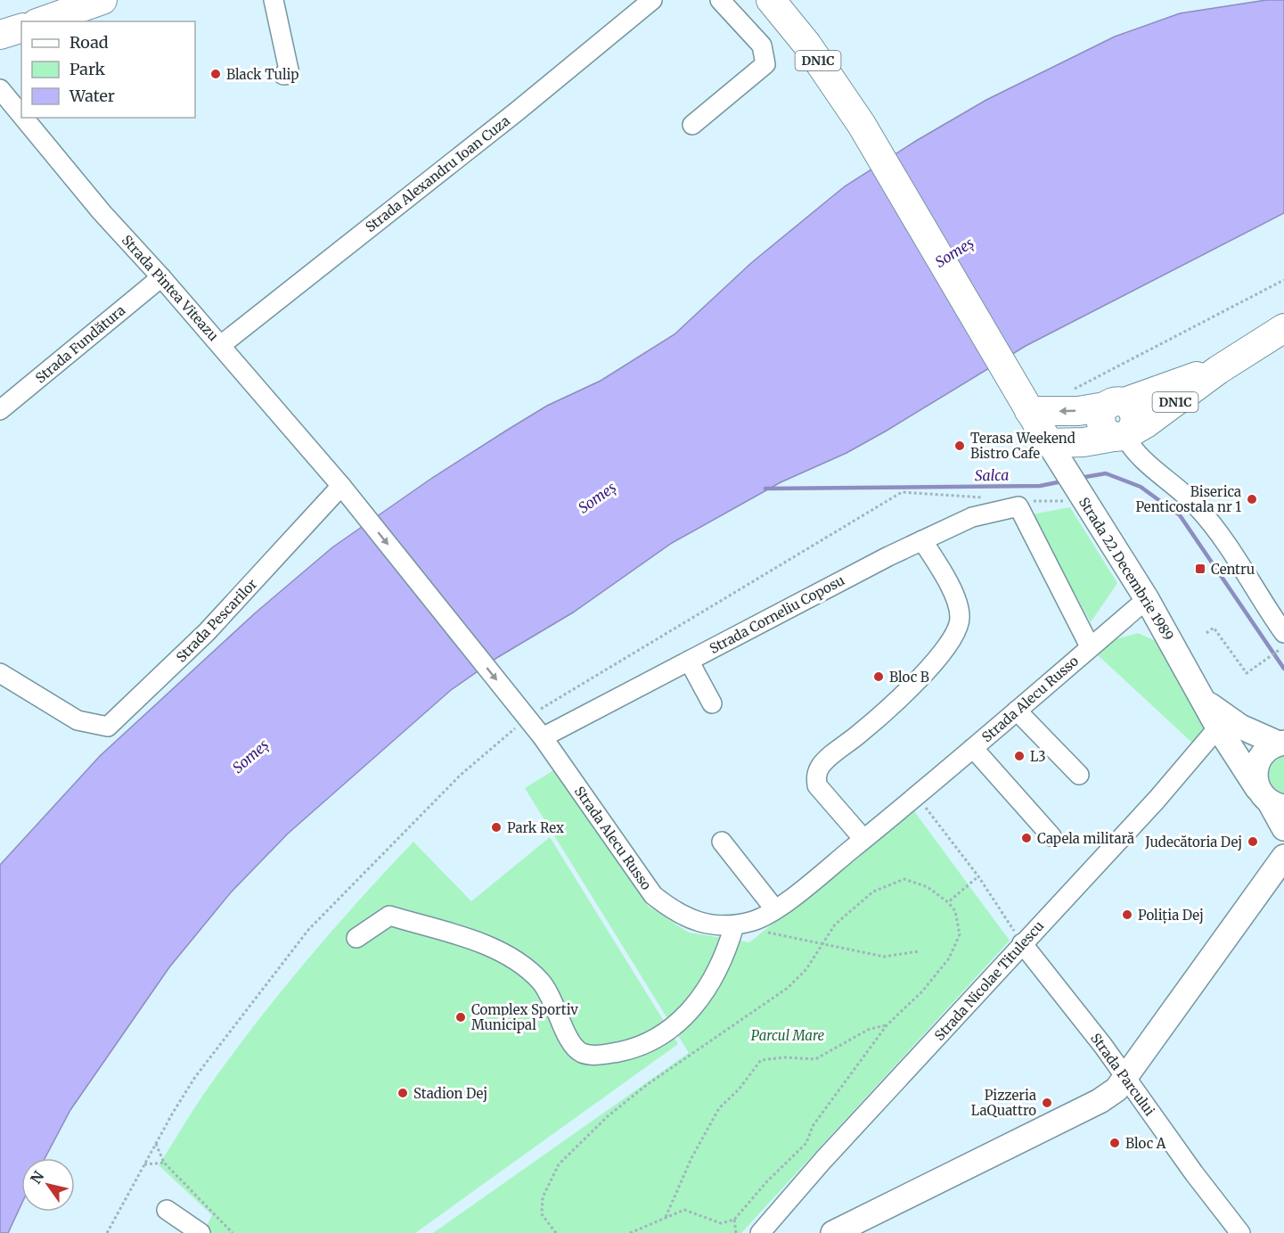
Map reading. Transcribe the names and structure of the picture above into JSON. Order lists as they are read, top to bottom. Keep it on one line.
{"streets":{"highway":["DN1C"],"main road":["Strada 22 Decembrie 1989"],"street":["Strada Alexandru Ioan Cuza","Strada Pintea Viteazu","Strada Fundătura","Strada Corneliu Coposu","Strada Pescarilor","Strada Alecu Russo","Strada Nicolae Titulescu","Strada Parcului"]},"crossings":[["DN1C","Strada 22 Decembrie 1989"],["Strada Alexandru Ioan Cuza","Strada Pintea Viteazu"],["Strada Pintea Viteazu","Strada Fundătura"],["Strada Pintea Viteazu","Strada Pescarilor"],["Strada Pintea Viteazu","Strada Alecu Russo"],["Strada 22 Decembrie 1989","Strada Alecu Russo"],["Strada 22 Decembrie 1989","Strada Nicolae Titulescu"],["Strada Corneliu Coposu","Strada Alecu Russo"],["Strada Nicolae Titulescu","Strada Parcului"]],"water":["Someș","Salca"],"parks":["Parcul Mare"],"places":{"other":["Black Tulip","Terasa Weekend Bistro Cafe","Biserica Penticostala nr 1","Bloc B","L3","Park Rex","Capela militară","Judecătoria Dej","Poliția Dej","Complex Sportiv Municipal","Stadion Dej","Pizzeria LaQuattro","Bloc A"],"transit":["Centru"]},"legend":["Road","Park","Water"],"north":"top left"}
